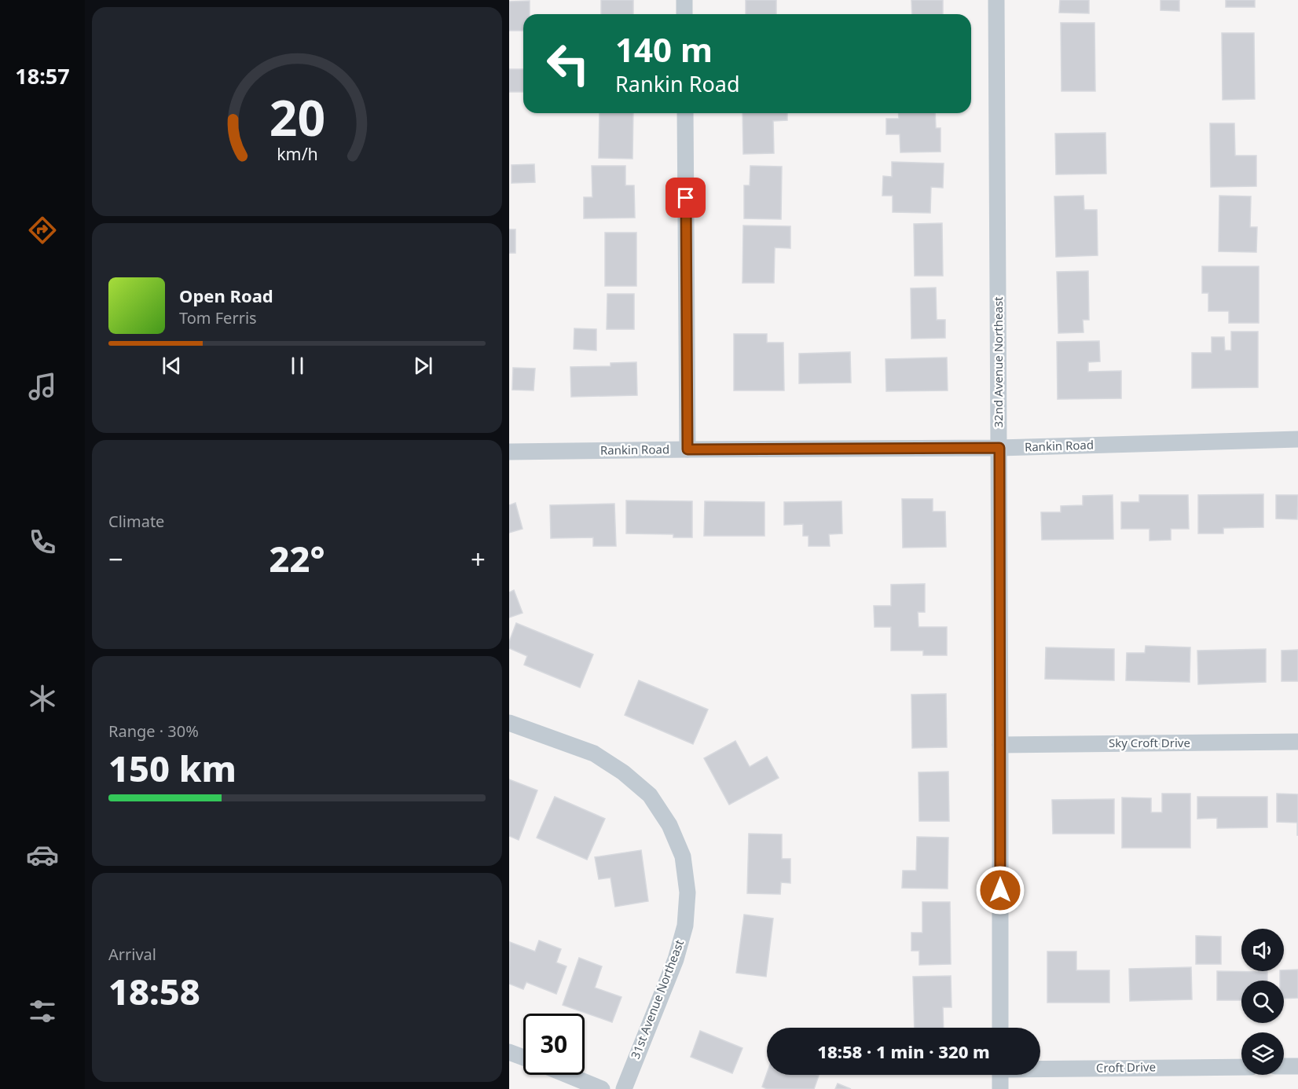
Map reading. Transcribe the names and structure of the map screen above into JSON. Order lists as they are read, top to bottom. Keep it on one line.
{"streets":{"street":["32nd Avenue Northeast","Rankin Road","Sky Croft Drive","31st Avenue Northeast","Croft Drive"]},"crossings":[["32nd Avenue Northeast","Rankin Road"],["32nd Avenue Northeast","Sky Croft Drive"]],"page":{"tabs":"18:57","turn":["140 m","Rankin Road"],"song":["Open Road","Tom Ferris"],"tile":["Climate",["Range · 30%","150 km"],["Arrival","18:58"]],"heat":["−","22°","+"],"limit":"30","trip":"18:58 · 1 min · 320 m","gauge":["20","km/h"]}}
